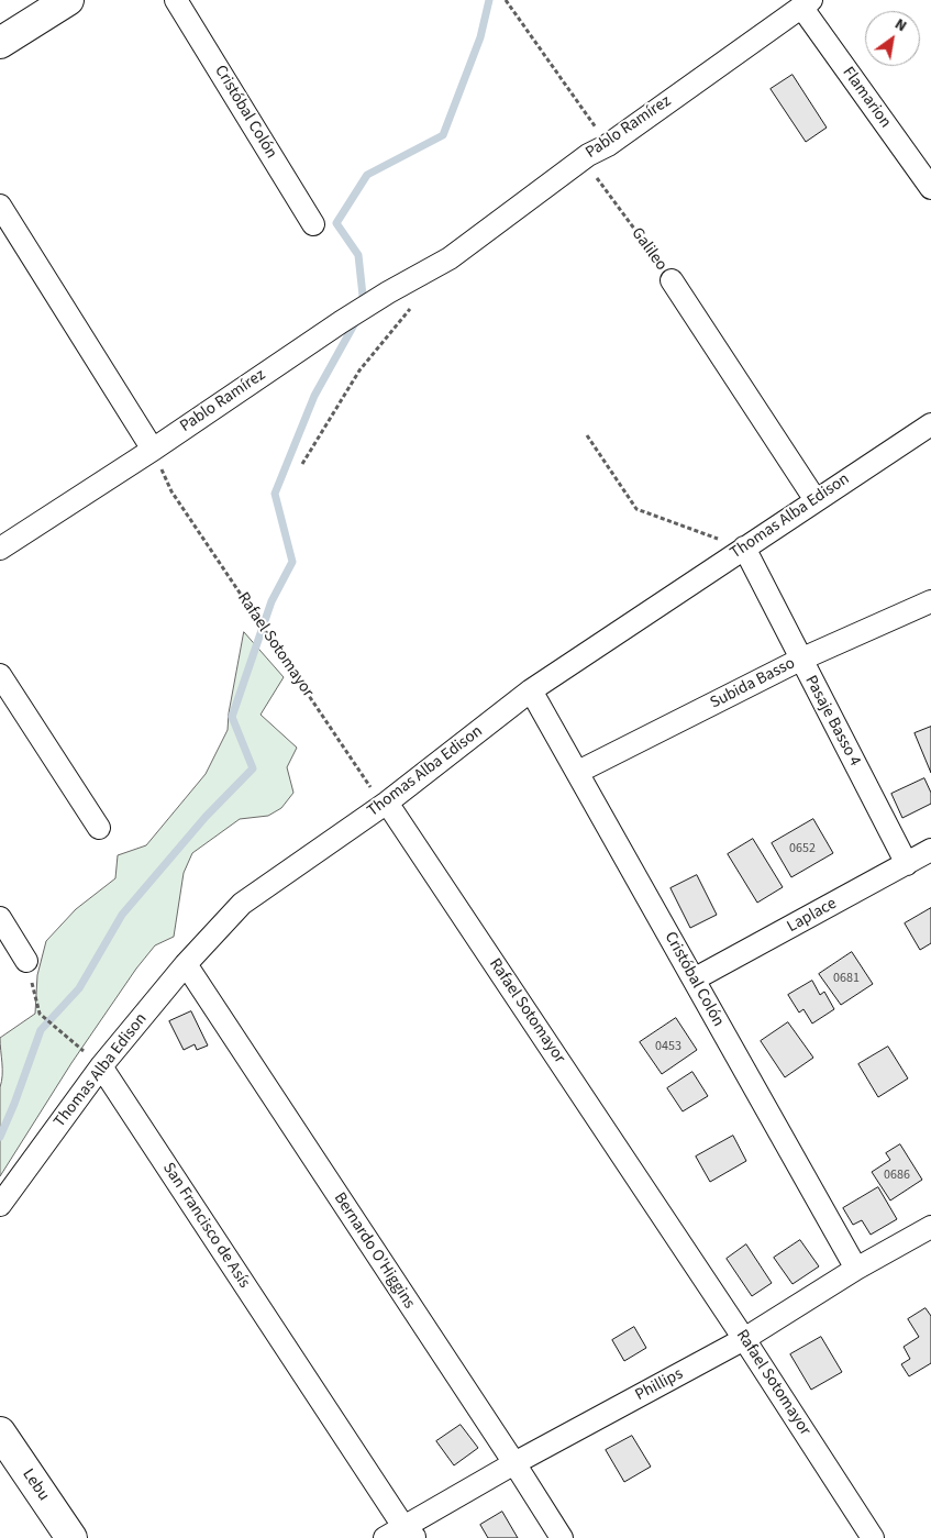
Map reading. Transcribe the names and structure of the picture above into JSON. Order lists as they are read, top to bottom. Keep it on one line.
{"streets":{"main road":["Lebu"],"street":["Flamarion","Cristóbal Colón","Pablo Ramírez","Galileo","Thomas Alba Edison","Rafael Sotomayor","Subida Basso","Pasaje Basso 4","Laplace","San Francisco de Asís","Bernardo O'Higgins","Phillips"]},"crossings":[["Flamarion","Pablo Ramírez"],["Cristóbal Colón","Thomas Alba Edison"],["Cristóbal Colón","Subida Basso"],["Cristóbal Colón","Laplace"],["Cristóbal Colón","Phillips"],["Pablo Ramírez","Galileo"],["Galileo","Thomas Alba Edison"],["Thomas Alba Edison","Rafael Sotomayor"],["Thomas Alba Edison","Pasaje Basso 4"],["Thomas Alba Edison","San Francisco de Asís"],["Thomas Alba Edison","Bernardo O'Higgins"],["Rafael Sotomayor","Phillips"],["Subida Basso","Pasaje Basso 4"],["Pasaje Basso 4","Laplace"],["San Francisco de Asís","Phillips"],["Bernardo O'Higgins","Phillips"]],"house_numbers":["0652","0681","0453","0686"],"north":"top right"}
